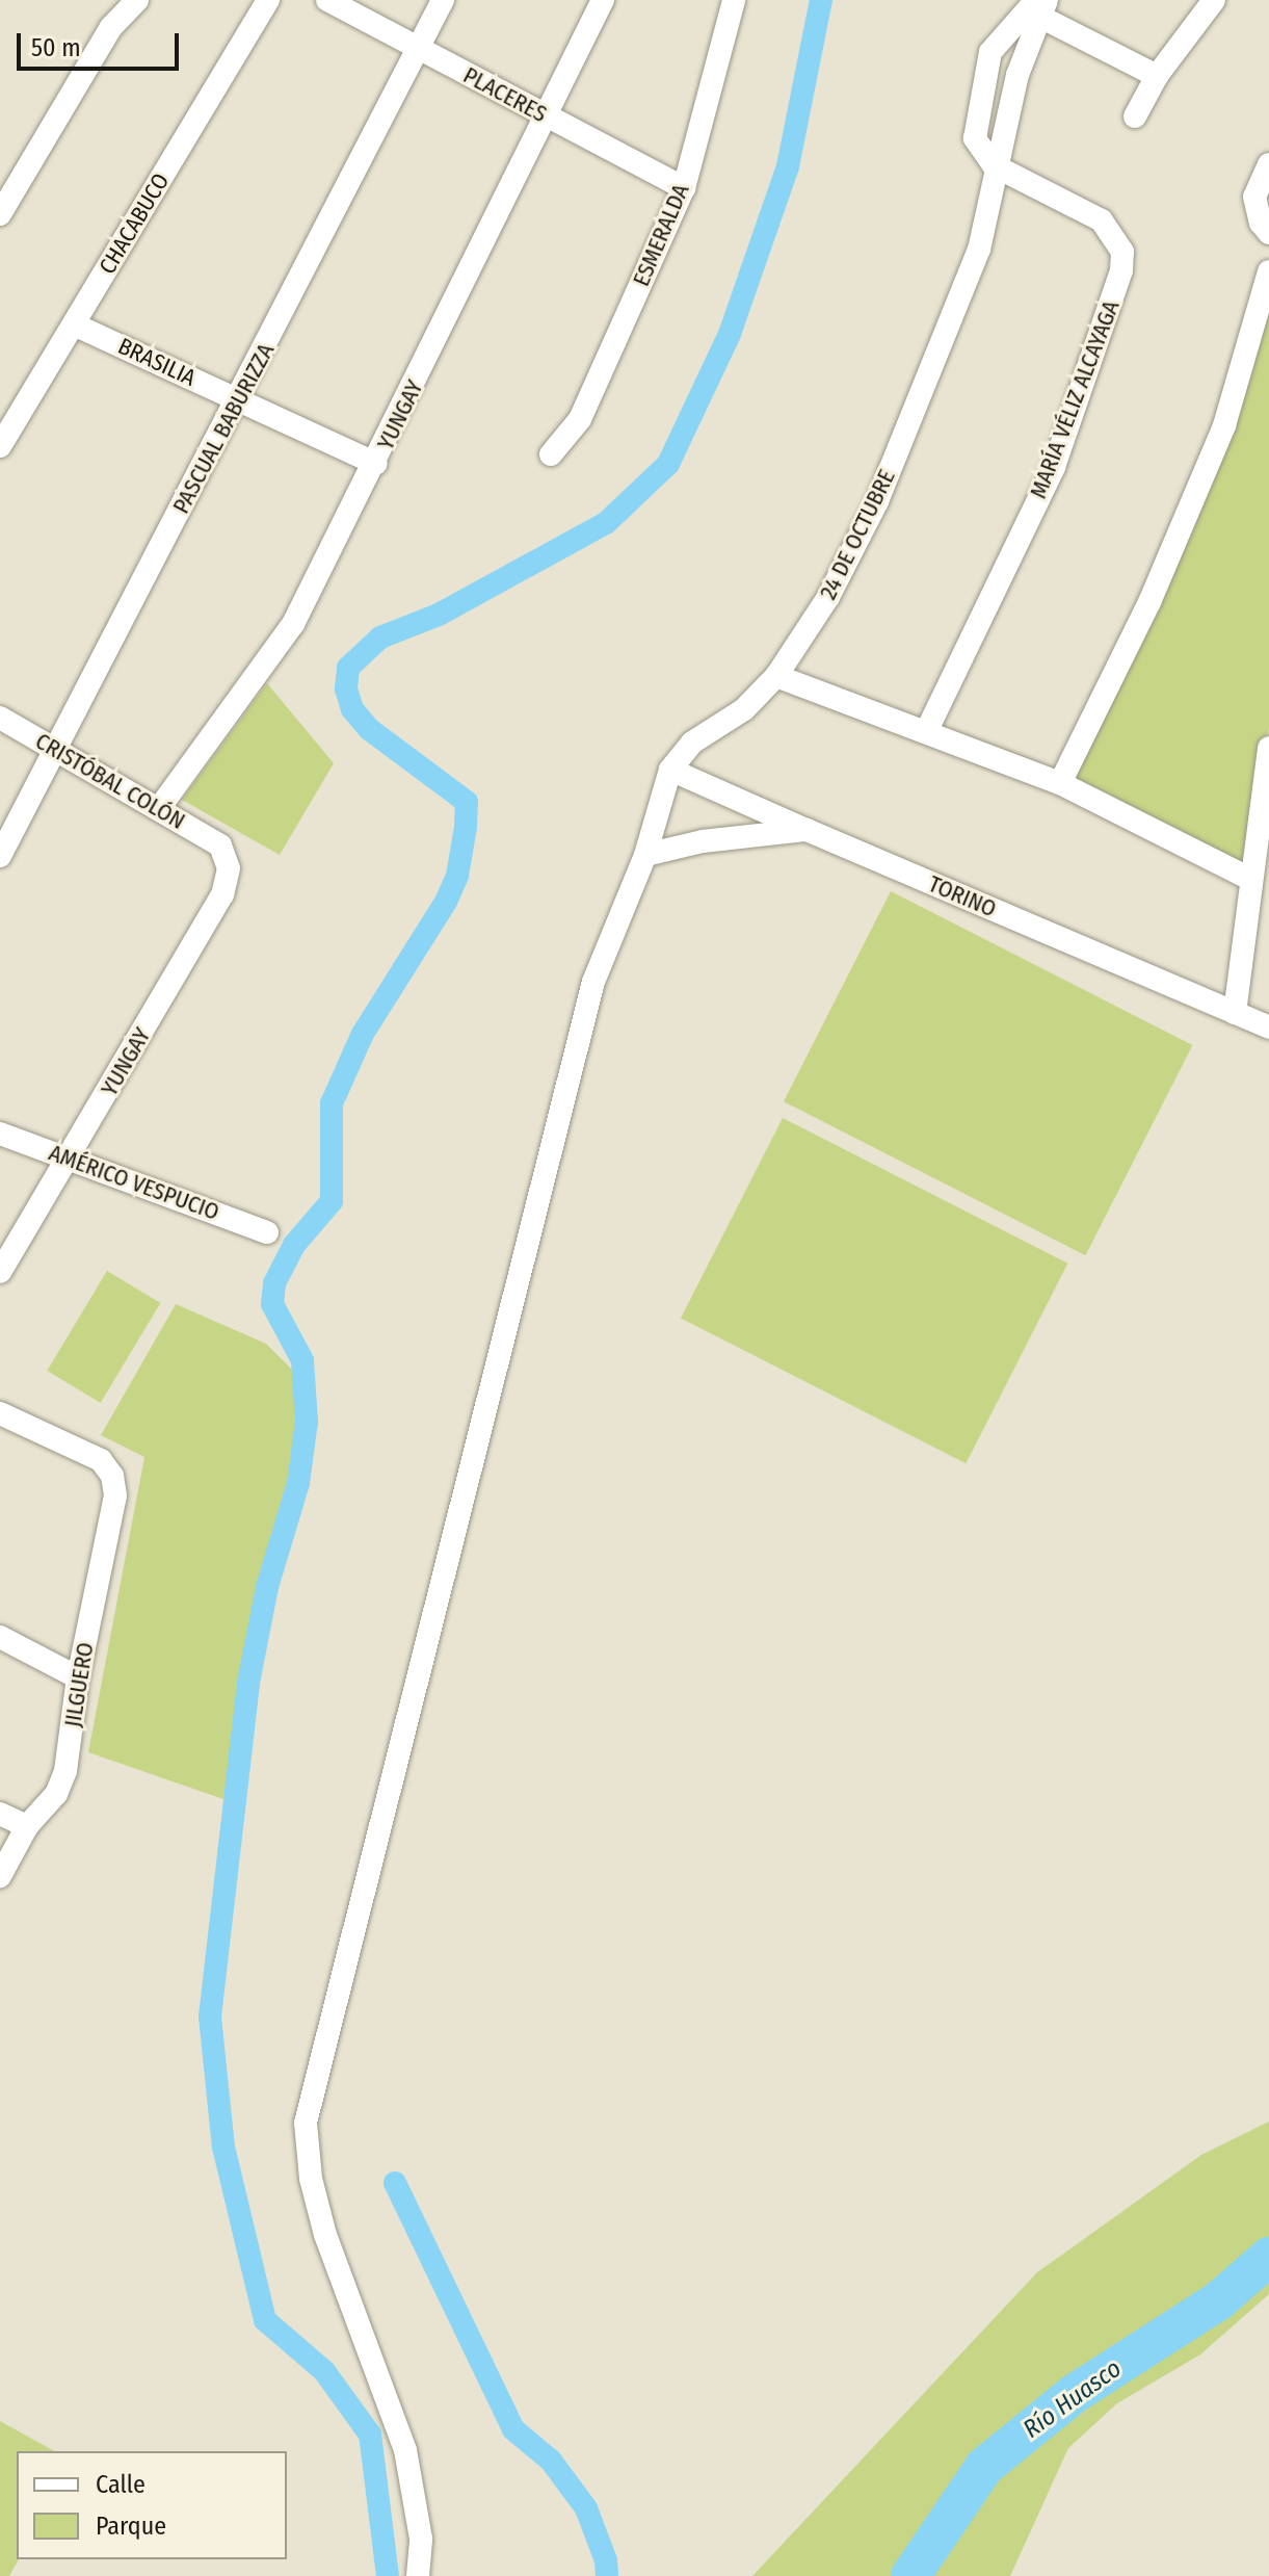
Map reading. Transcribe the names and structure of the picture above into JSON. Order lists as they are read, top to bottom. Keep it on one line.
{"streets":{"street":["PLACERES","CHACABUCO","ESMERALDA","BRASILIA","MARÍA VÉLIZ ALCAYAGA","YUNGAY","PASCUAL BABURIZZA","24 DE OCTUBRE","CRISTÓBAL COLÓN","TORINO","AMÉRICO VESPUCIO","JILGUERO"]},"crossings":[["PLACERES","ESMERALDA"],["PLACERES","YUNGAY"],["PLACERES","PASCUAL BABURIZZA"],["CHACABUCO","BRASILIA"],["BRASILIA","YUNGAY"],["BRASILIA","PASCUAL BABURIZZA"],["MARÍA VÉLIZ ALCAYAGA","24 DE OCTUBRE"],["YUNGAY","CRISTÓBAL COLÓN"],["YUNGAY","AMÉRICO VESPUCIO"],["PASCUAL BABURIZZA","CRISTÓBAL COLÓN"],["24 DE OCTUBRE","TORINO"]],"water":["Río Huasco"],"legend":["Calle","Parque"],"scale_bar":"50 m"}
